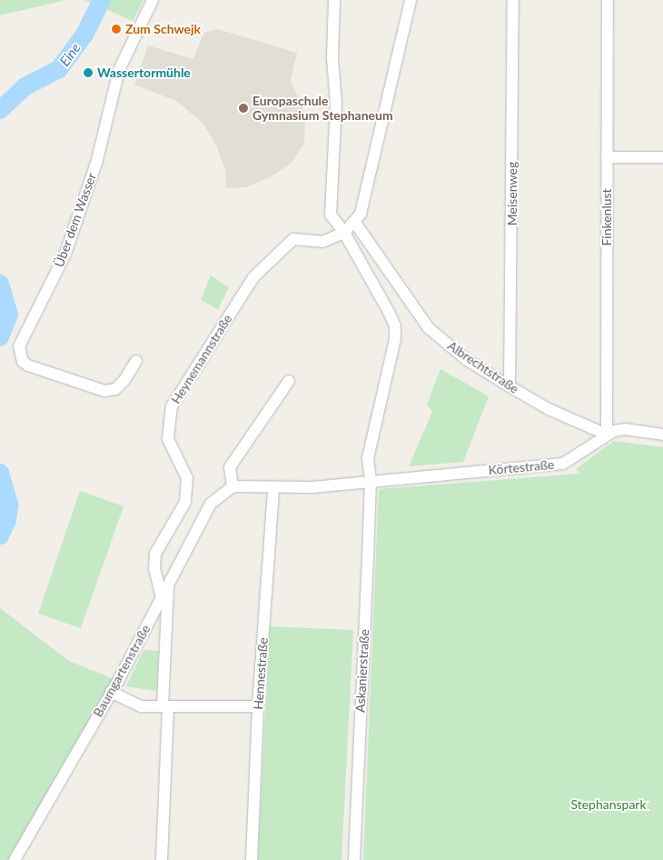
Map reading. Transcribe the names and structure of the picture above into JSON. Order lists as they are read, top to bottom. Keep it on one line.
{"streets":{"street":["Meisenweg","Finkenlust","Über dem Wasser","Heynemannstraße","Albrechtstraße","Körtestraße","Baumgartenstraße","Askanierstraße","Hennestraße"]},"crossings":[["Meisenweg","Albrechtstraße"],["Finkenlust","Albrechtstraße"],["Finkenlust","Körtestraße"],["Heynemannstraße","Albrechtstraße"],["Heynemannstraße","Baumgartenstraße"],["Albrechtstraße","Körtestraße"],["Körtestraße","Baumgartenstraße"],["Körtestraße","Askanierstraße"],["Körtestraße","Hennestraße"]],"water":["Eine"],"parks":["Stephanspark"],"places":["Zum Schwejk","Wassertormühle","Europaschule Gymnasium Stephaneum"]}
